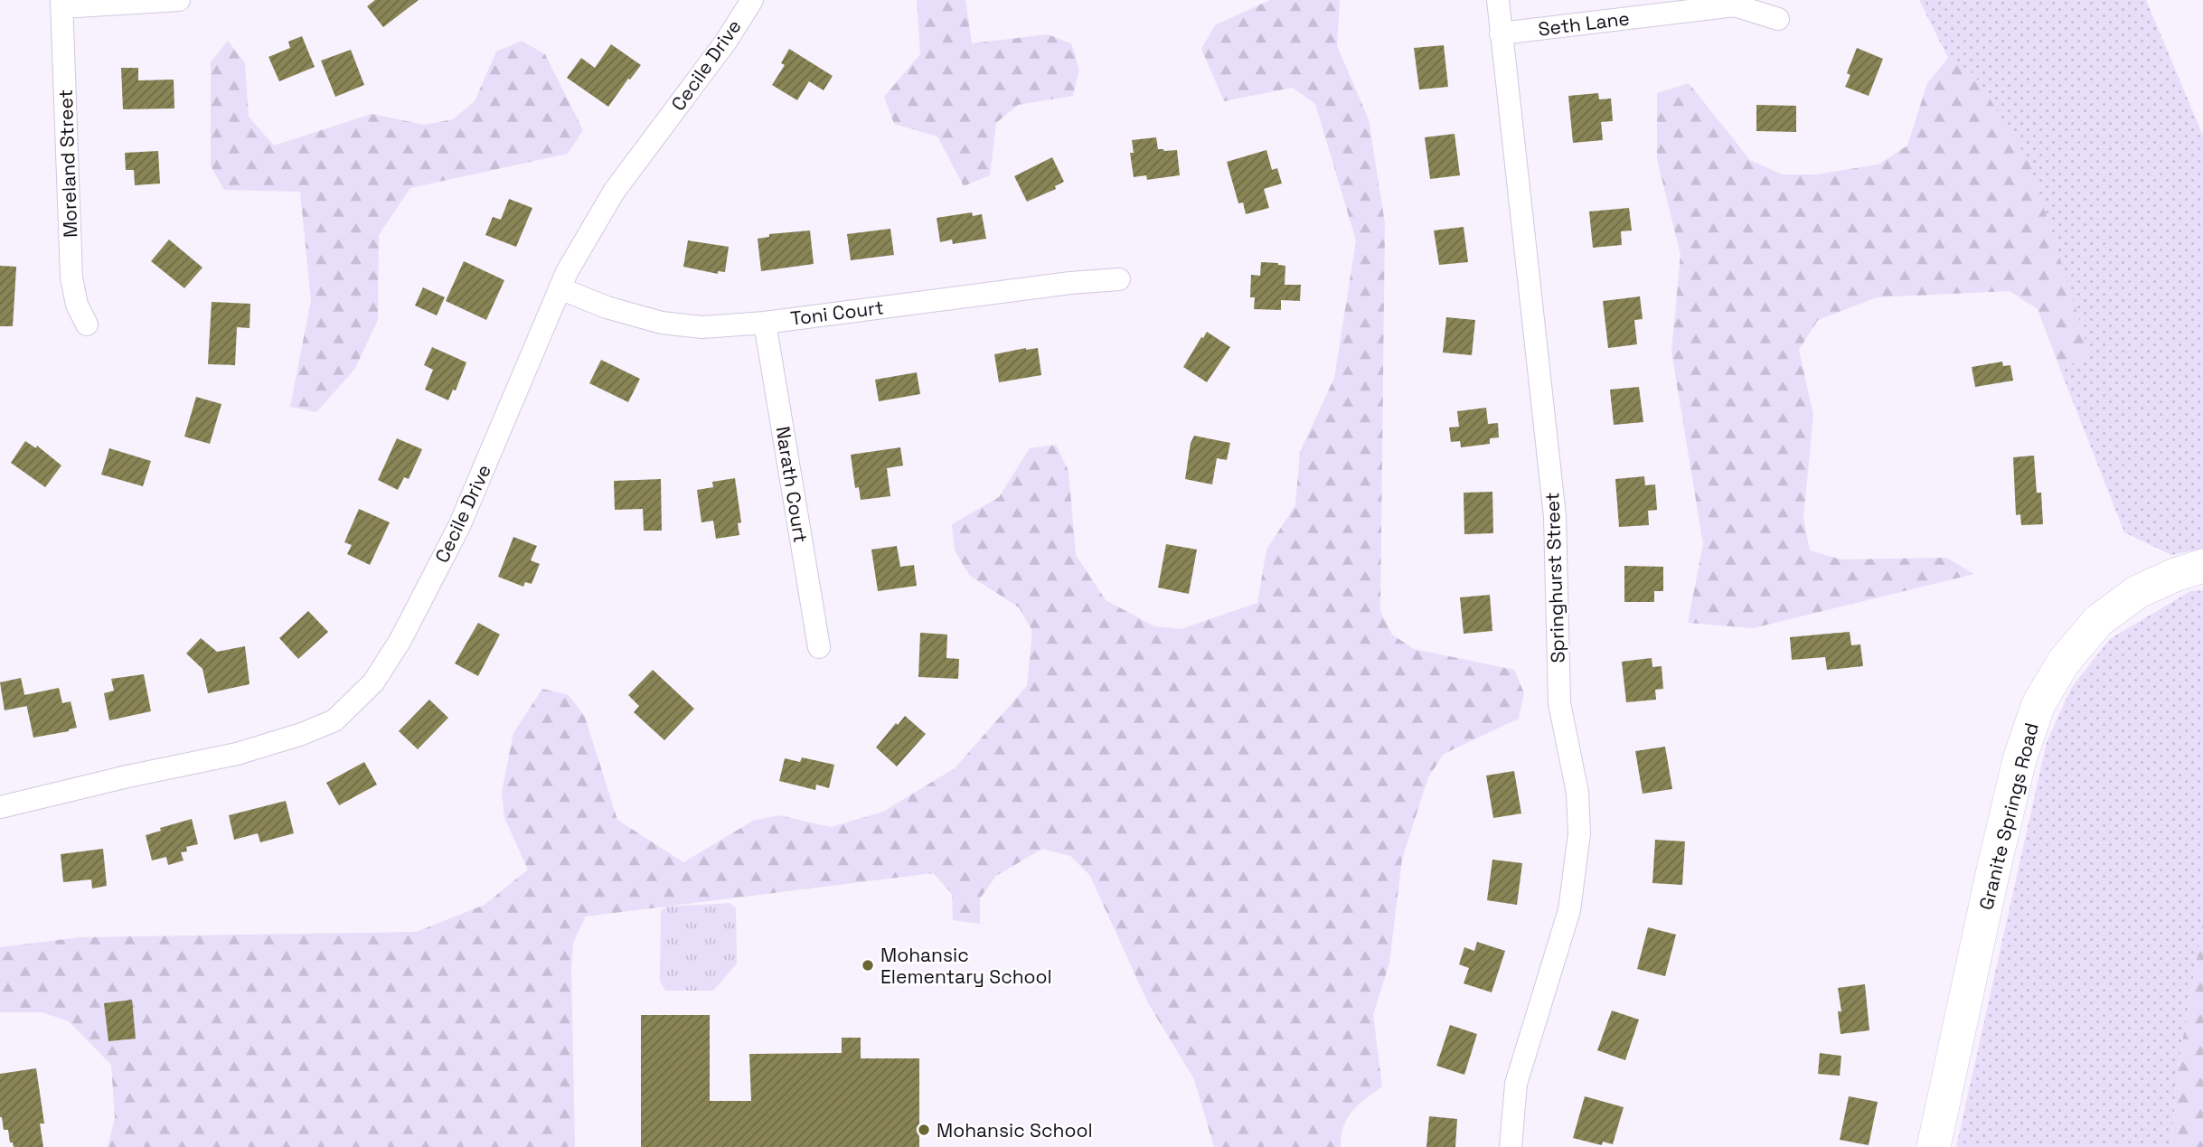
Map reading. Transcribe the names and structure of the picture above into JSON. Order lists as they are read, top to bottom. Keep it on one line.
{"streets":{"street":["Seth Lane","Cecile Drive","Moreland Street","Toni Court","Narath Court","Springhurst Street","Granite Springs Road"]},"crossings":[["Seth Lane","Springhurst Street"],["Cecile Drive","Toni Court"],["Toni Court","Narath Court"]],"places":["Mohansic Elementary School","Mohansic School"]}
